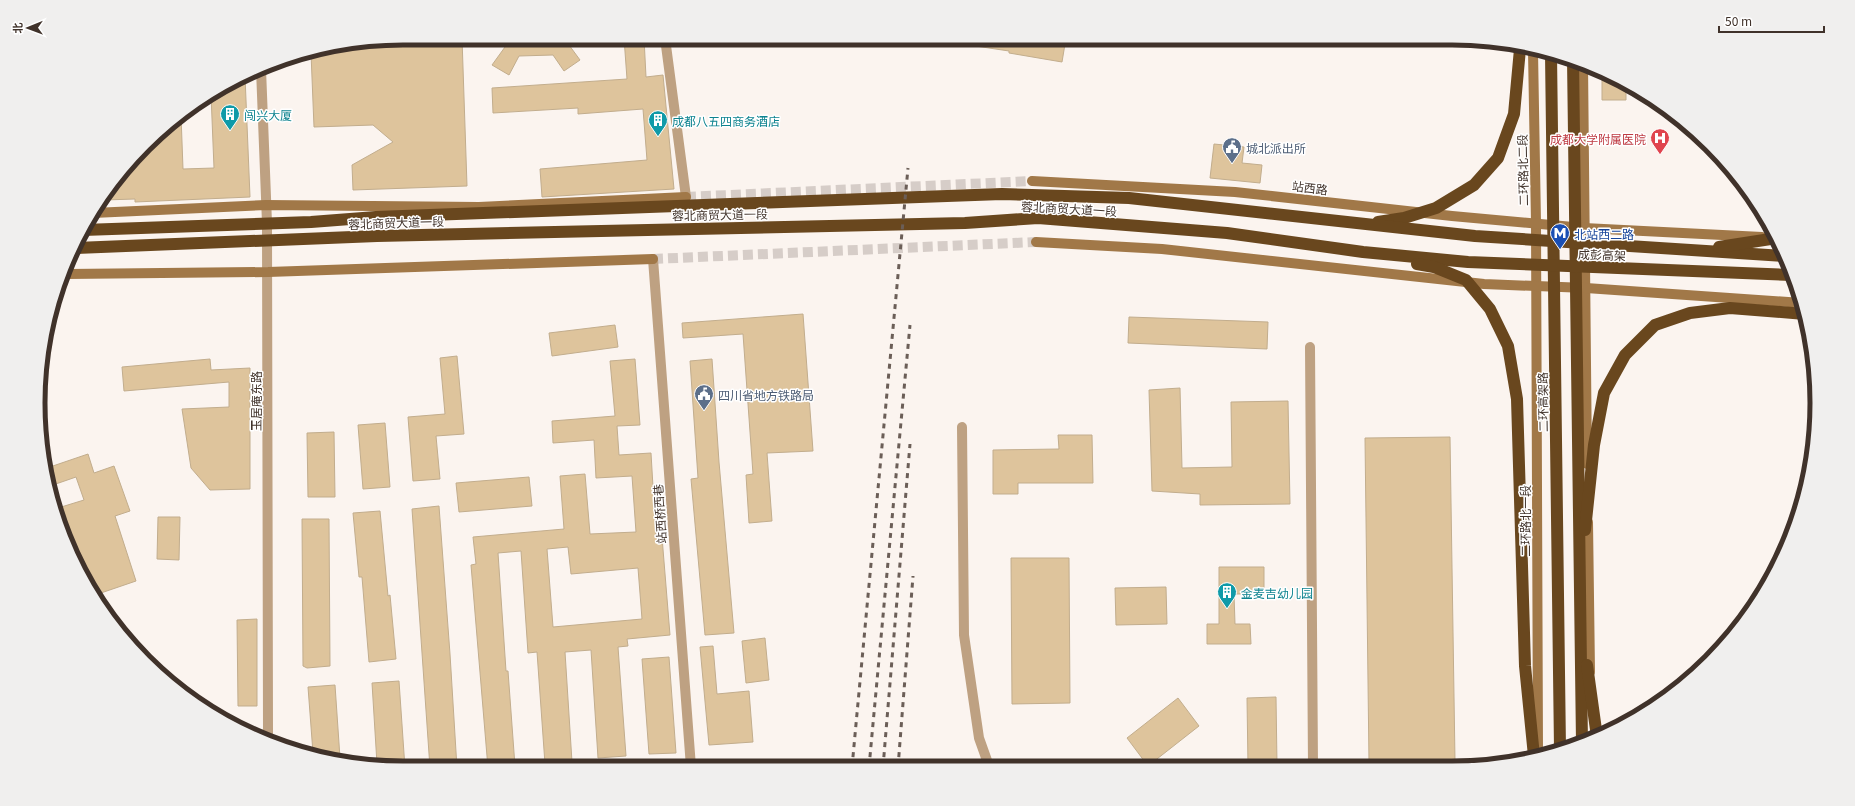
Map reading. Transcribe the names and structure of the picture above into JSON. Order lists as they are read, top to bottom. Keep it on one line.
{"streets":{"highway":["蓉北商贸大道一段","成彭高架","二环高架路"],"main road":["二环路北二段","站西路","二环路北一段"],"street":["玉居庵东路","站西桥西巷"]},"crossings":[["二环路北二段","站西路"],["二环路北二段","二环路北一段"],["蓉北商贸大道一段","成彭高架"],["蓉北商贸大道一段","玉居庵东路"]],"places":{"building":["闯兴大厦","成都八五四商务酒店","金麦吉幼儿园"],"hospital":["成都大学附属医院"],"public building":["城北派出所","四川省地方铁路局"],"metro station":["北站西二路"]},"scale_bar":"50 m","north":"left"}
